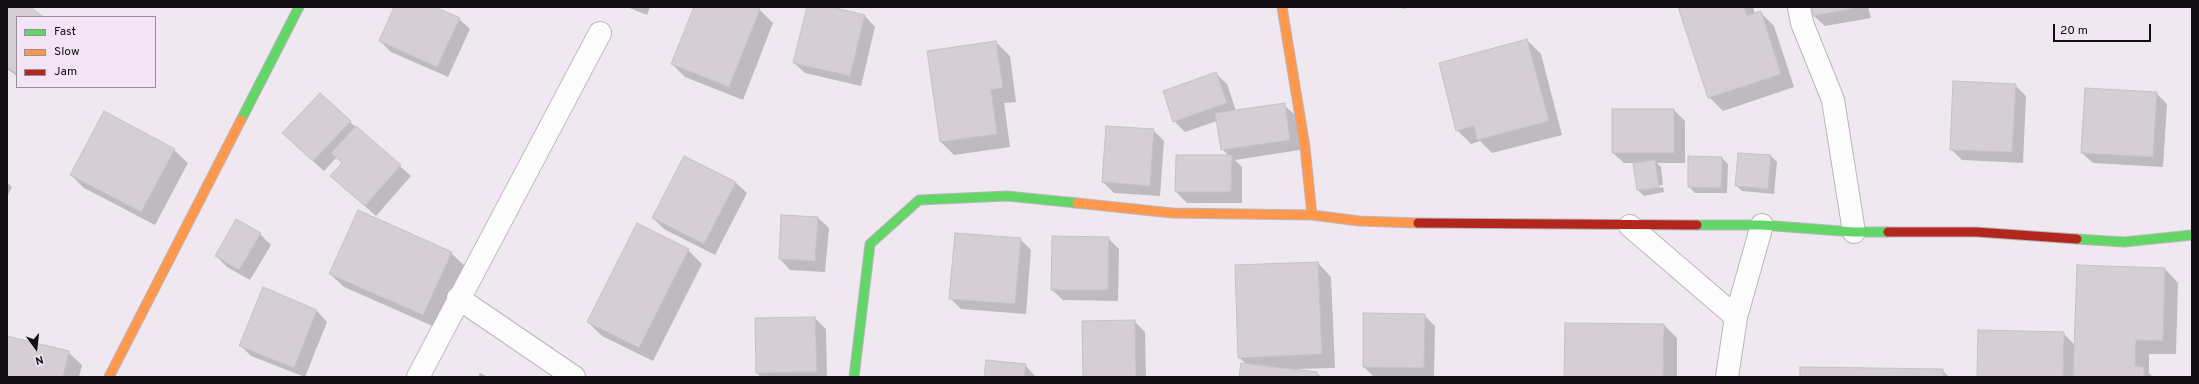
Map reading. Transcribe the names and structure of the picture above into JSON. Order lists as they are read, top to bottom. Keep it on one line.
{"legend":["Fast","Slow","Jam"],"scale_bar":"20 m","north":"bottom"}
